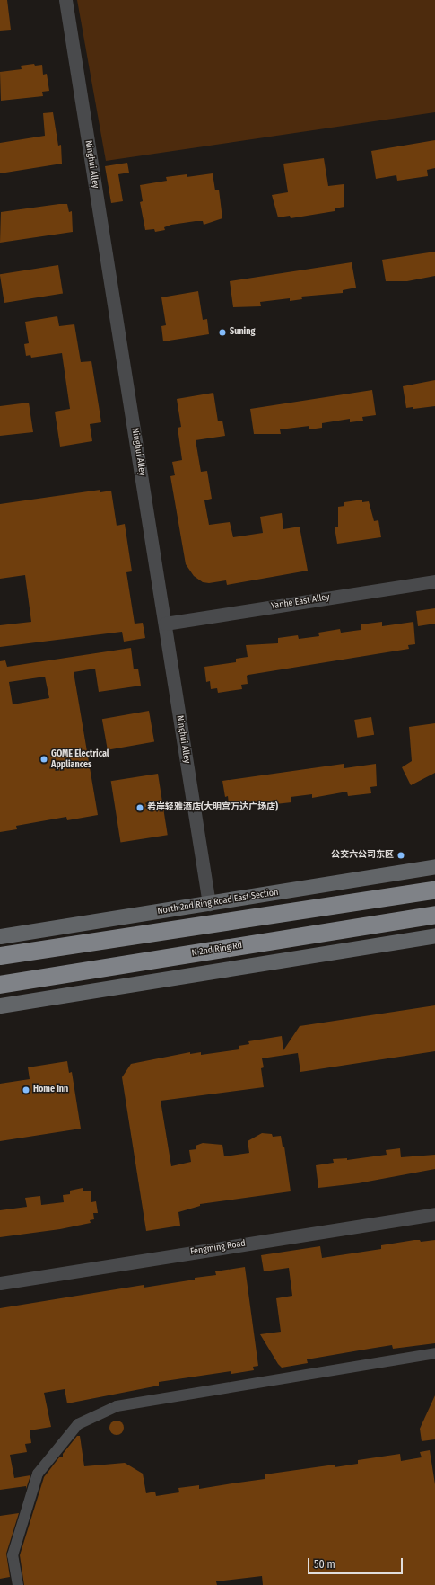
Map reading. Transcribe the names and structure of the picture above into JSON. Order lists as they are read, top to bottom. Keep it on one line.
{"streets":{"highway":["N 2nd Ring Rd"],"main road":["North 2nd Ring Road East Section"],"street":["Ninghui Alley","Yanhe East Alley","Fengming Road"]},"crossings":[["Ninghui Alley","Yanhe East Alley"],["Ninghui Alley","North 2nd Ring Road East Section"]],"places":["Suning","GOME Electrical Appliances","希岸轻雅酒店(大明宫万达广场店)","公交六公司东区","Home Inn"],"scale_bar":"50 m"}
